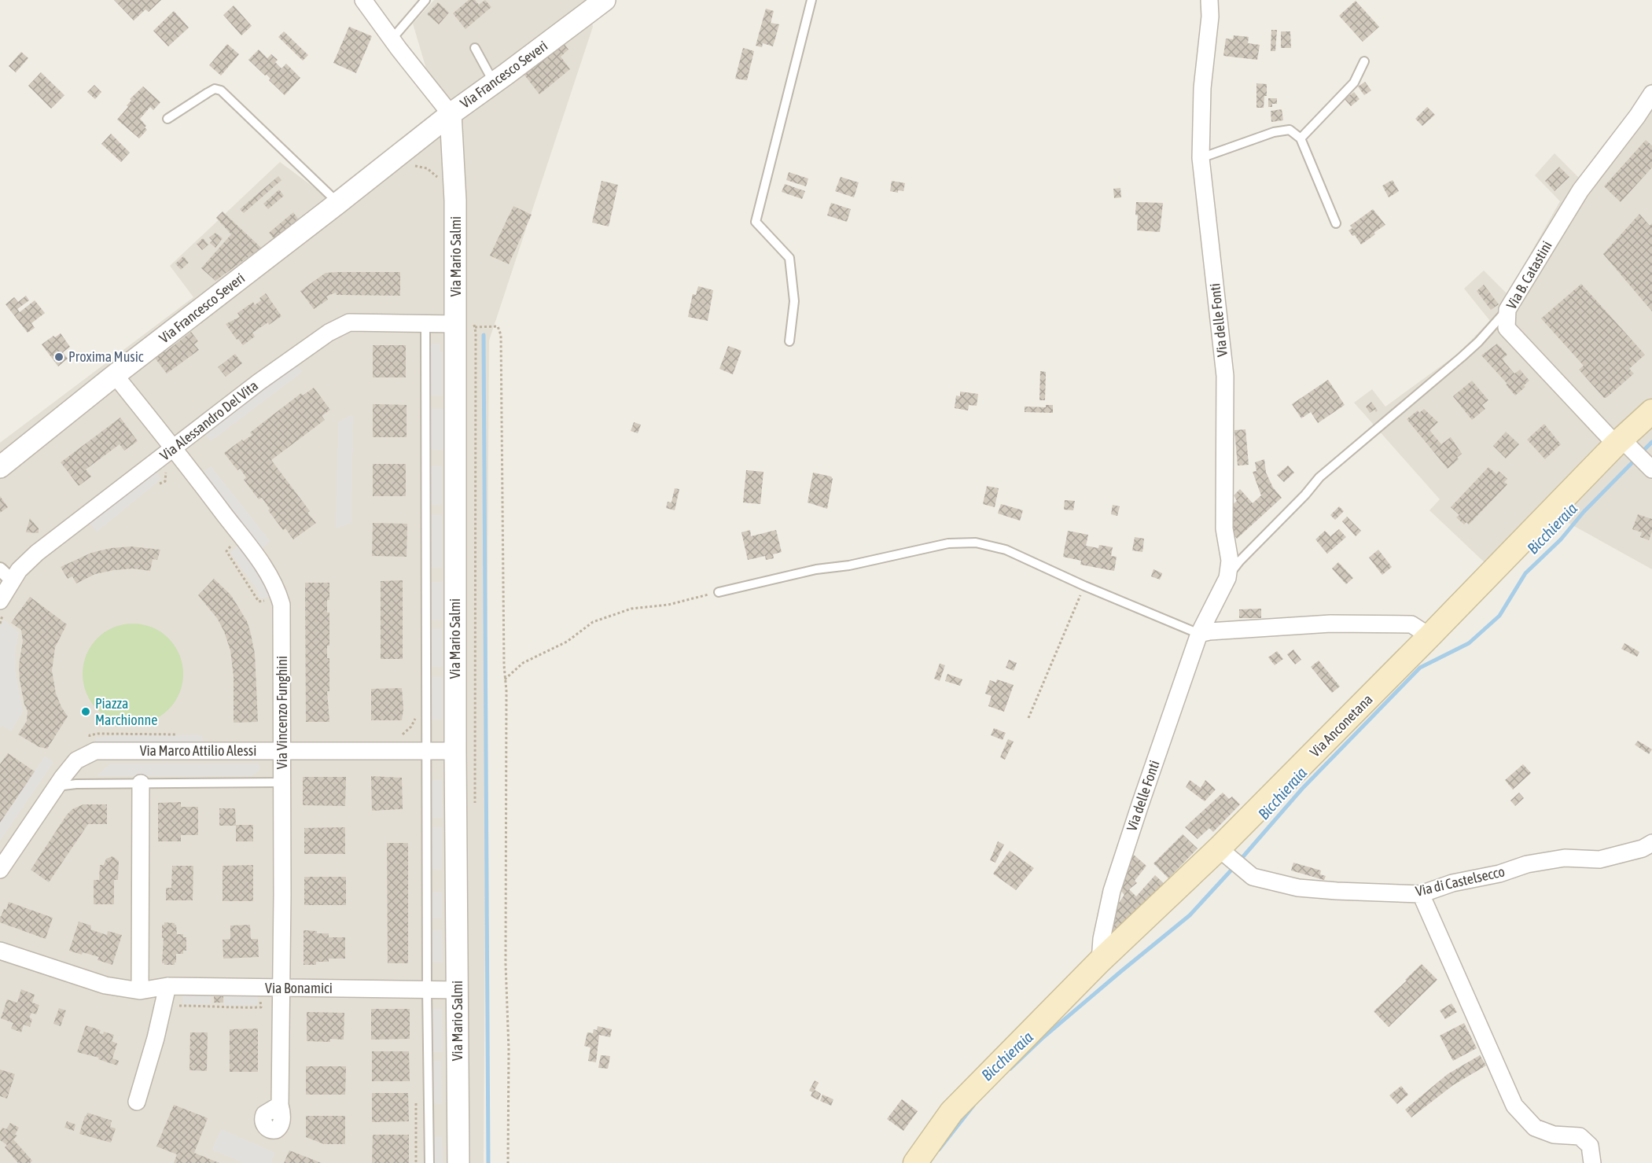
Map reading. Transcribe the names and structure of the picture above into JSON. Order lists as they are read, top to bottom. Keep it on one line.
{"streets":{"main road":["Via Anconetana"],"street":["Via Francesco Severi","Via Mario Salmi","Via B. Catastini","Via delle Fonti","Via Alessandro Del Vita","Via Vincenzo Funghini","Via Marco Attilio Alessi","Via di Castelsecco","Via Bonamici"]},"crossings":[["Via Francesco Severi","Via Mario Salmi"],["Via Francesco Severi","Via Vincenzo Funghini"],["Via Mario Salmi","Via Alessandro Del Vita"],["Via Mario Salmi","Via Marco Attilio Alessi"],["Via Mario Salmi","Via Bonamici"],["Via B. Catastini","Via Anconetana"],["Via delle Fonti","Via Anconetana"],["Via Alessandro Del Vita","Via Vincenzo Funghini"],["Via Vincenzo Funghini","Via Marco Attilio Alessi"],["Via Vincenzo Funghini","Via Bonamici"],["Via Anconetana","Via di Castelsecco"]],"water":["Bicchieraia"],"places":["Proxima Music","Piazza Marchionne"]}
